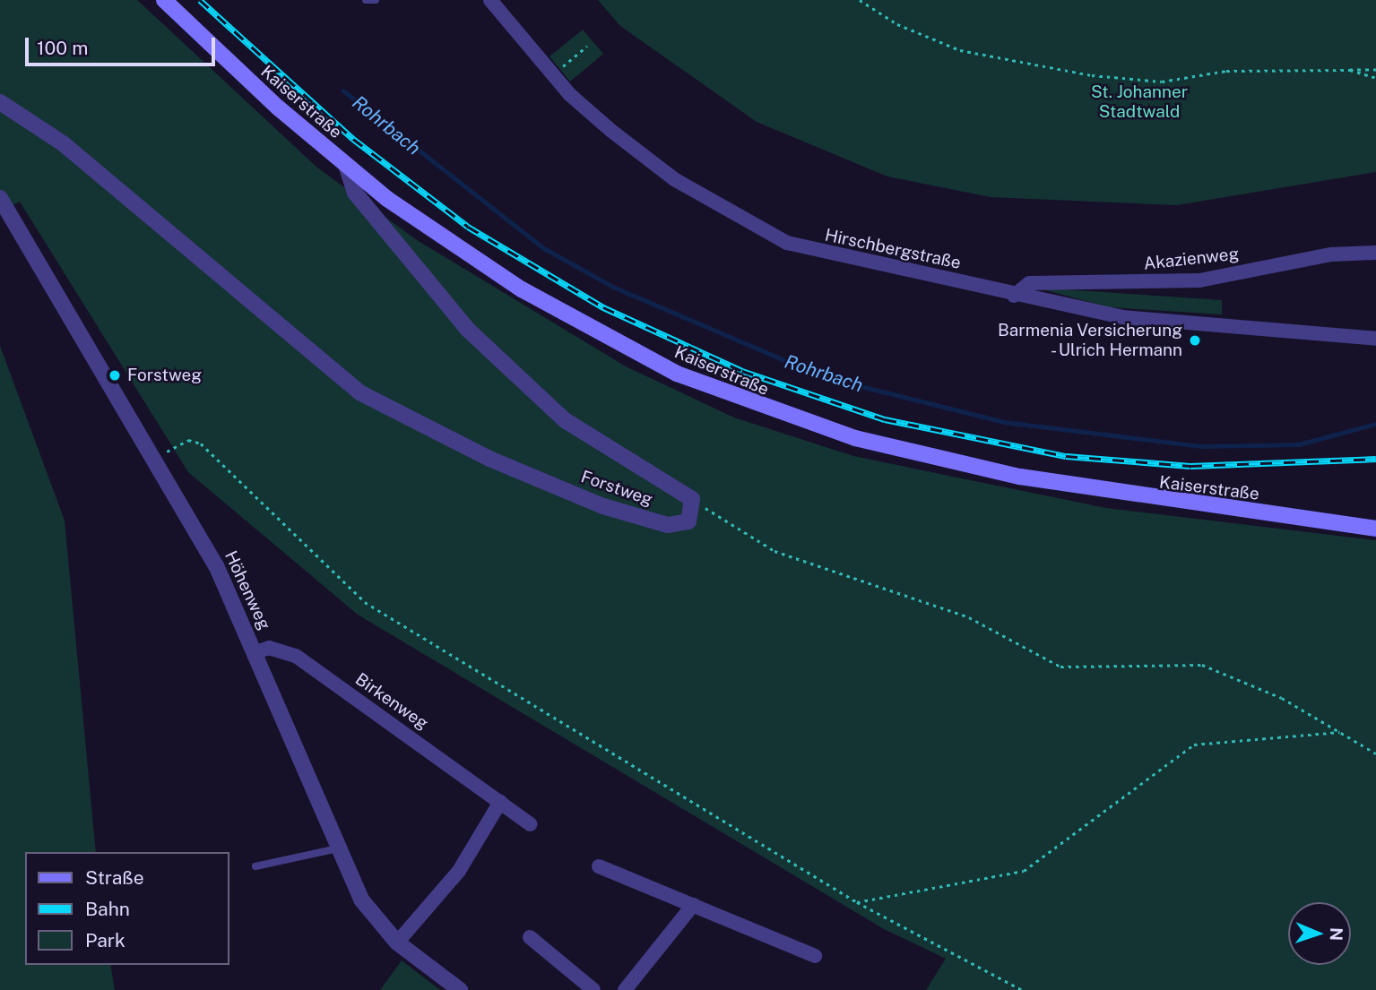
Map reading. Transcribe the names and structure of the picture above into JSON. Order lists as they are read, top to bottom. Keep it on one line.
{"streets":{"main road":["Kaiserstraße"],"street":["Hirschbergstraße","Akazienweg","Forstweg","Höhenweg","Birkenweg"]},"crossings":[["Hirschbergstraße","Akazienweg"],["Höhenweg","Birkenweg"]],"water":["Rohrbach"],"parks":["St. Johanner Stadtwald"],"places":["Barmenia Versicherung - Ulrich Hermann","Forstweg"],"legend":["Straße","Bahn","Park"],"scale_bar":"100 m","north":"right"}
